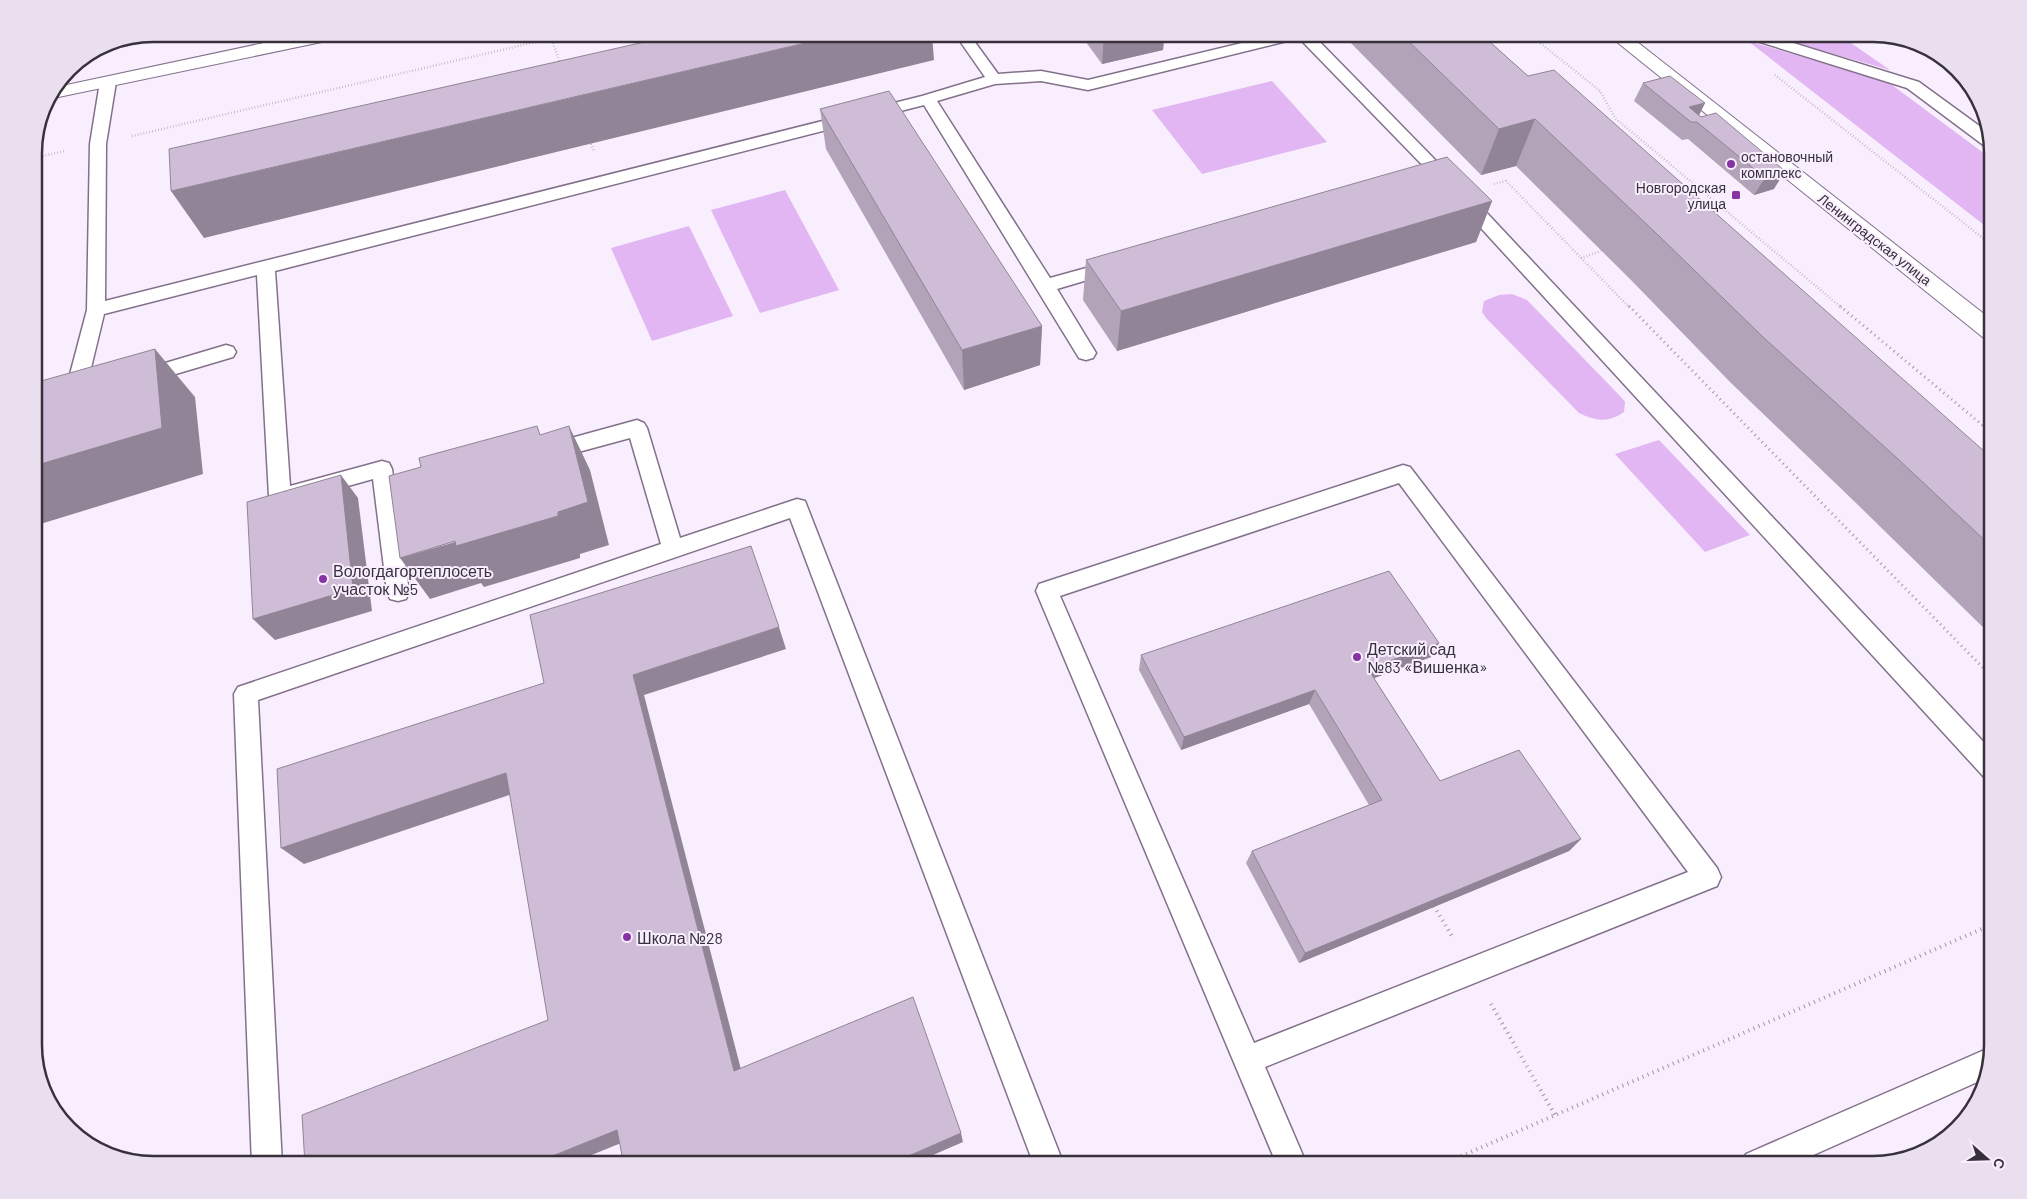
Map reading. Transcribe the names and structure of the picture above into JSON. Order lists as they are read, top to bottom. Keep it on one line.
{"streets":{"main road":["Ленинградская улица"]},"places":{"other":["остановочный комплекс","Вологдагортеплосеть участок №5","Детский сад №83 «Вишенка»","Школа №28"],"transit":["Новгородская улица"]},"north":"right"}
